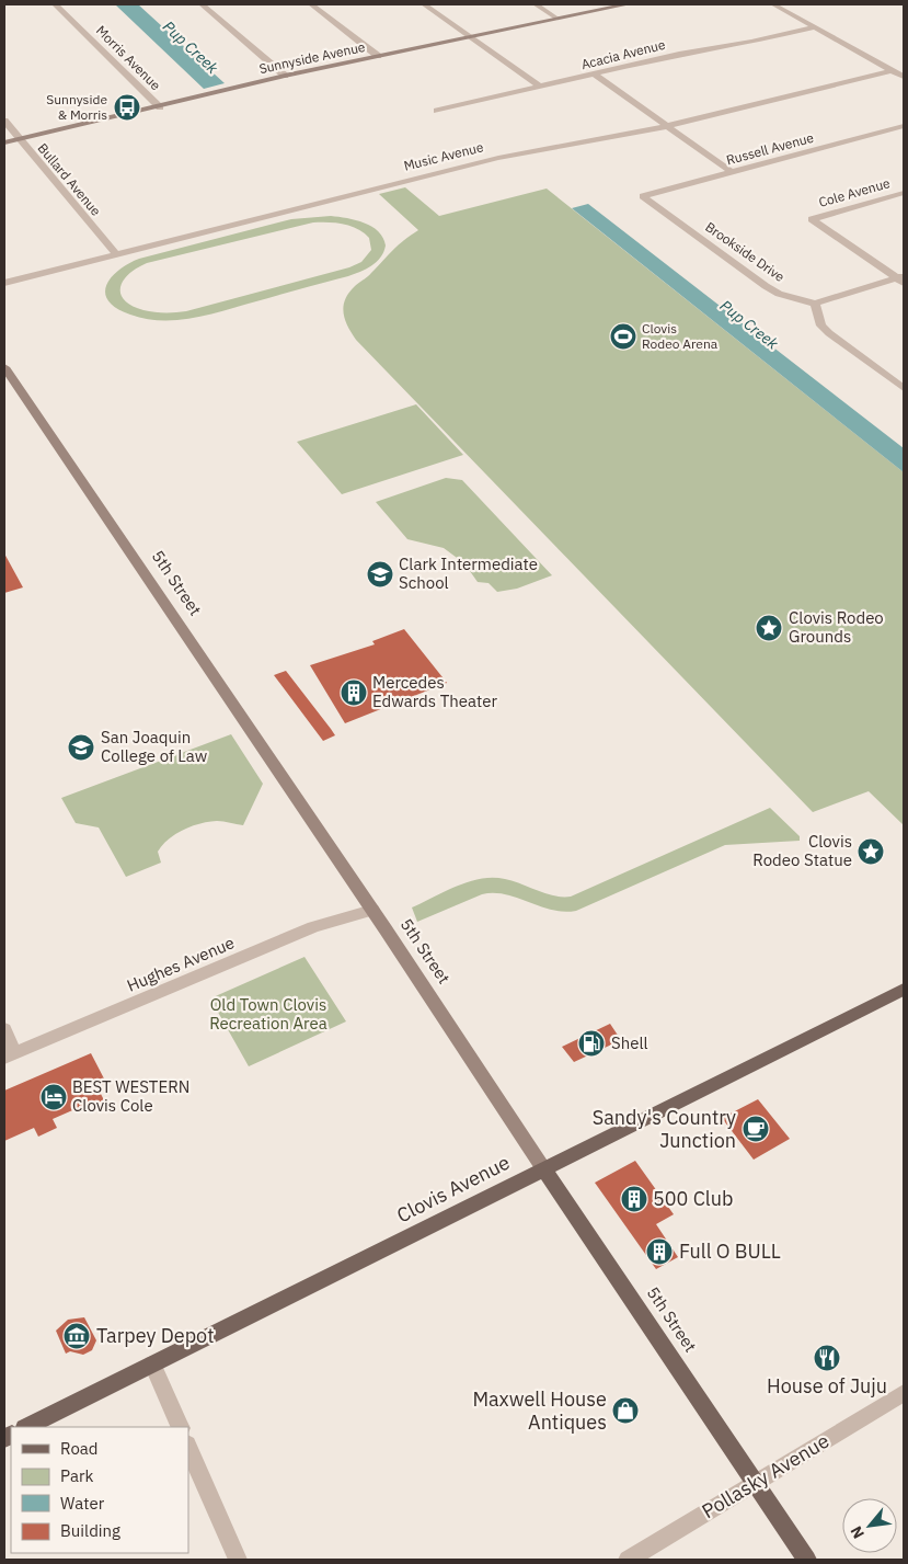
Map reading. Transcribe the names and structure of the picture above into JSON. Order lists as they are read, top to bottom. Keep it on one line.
{"streets":{"main road":["Sunnyside Avenue","5th Street","Clovis Avenue"],"street":["Acacia Avenue","Morris Avenue","Russell Avenue","Music Avenue","Bullard Avenue","Cole Avenue","Brookside Drive","Hughes Avenue","Pollasky Avenue"]},"crossings":[["Morris Avenue","Sunnyside Avenue"],["Sunnyside Avenue","Bullard Avenue"],["Russell Avenue","Brookside Drive"],["Music Avenue","Bullard Avenue"],["5th Street","Hughes Avenue"],["5th Street","Clovis Avenue"],["5th Street","Pollasky Avenue"]],"water":["Pup Creek"],"parks":["Old Town Clovis Recreation Area"],"places":{"bus stop":["Sunnyside & Morris"],"sports":["Clovis Rodeo Arena"],"school or university":["Clark Intermediate School","San Joaquin College of Law"],"place":["Clovis Rodeo Grounds","Clovis Rodeo Statue"],"building":["Mercedes Edwards Theater","500 Club","Full O BULL"],"fuel station":["Shell"],"hotel":["BEST WESTERN Clovis Cole"],"cafe":["Sandy's Country Junction"],"museum":["Tarpey Depot"],"restaurant":["House of Juju"],"shop":["Maxwell House Antiques"]},"legend":["Road","Park","Water","Building"],"north":"bottom left"}
